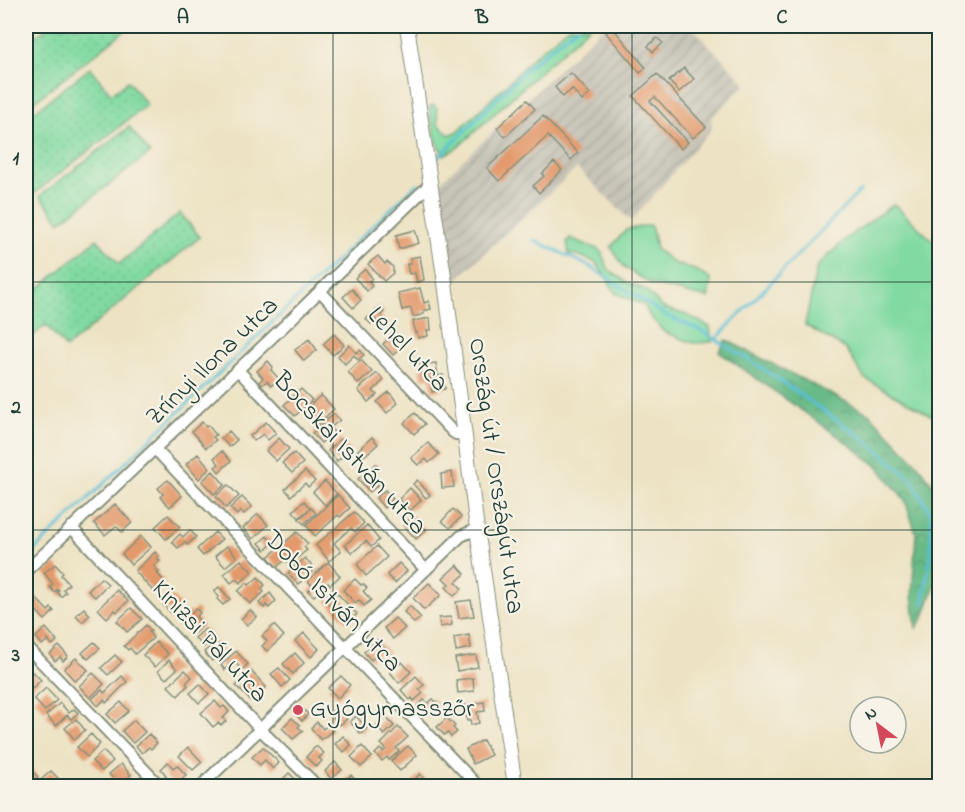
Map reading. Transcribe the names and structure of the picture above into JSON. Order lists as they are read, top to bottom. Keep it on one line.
{"streets":{"main road":["Ország út / Országút utca"],"street":["Lehel utca","Zrínyi Ilona utca","Bocskai István utca","Dobó István utca","Kinizsi Pál utca"]},"crossings":[["Lehel utca","Zrínyi Ilona utca"],["Lehel utca","Ország út / Országút utca"],["Zrínyi Ilona utca","Bocskai István utca"],["Zrínyi Ilona utca","Ország út / Országút utca"],["Zrínyi Ilona utca","Dobó István utca"],["Zrínyi Ilona utca","Kinizsi Pál utca"]],"places":["Gyógymasszőr"],"north":"top left","grid":{"columns":["A","B","C"],"rows":["1","2","3"]}}
